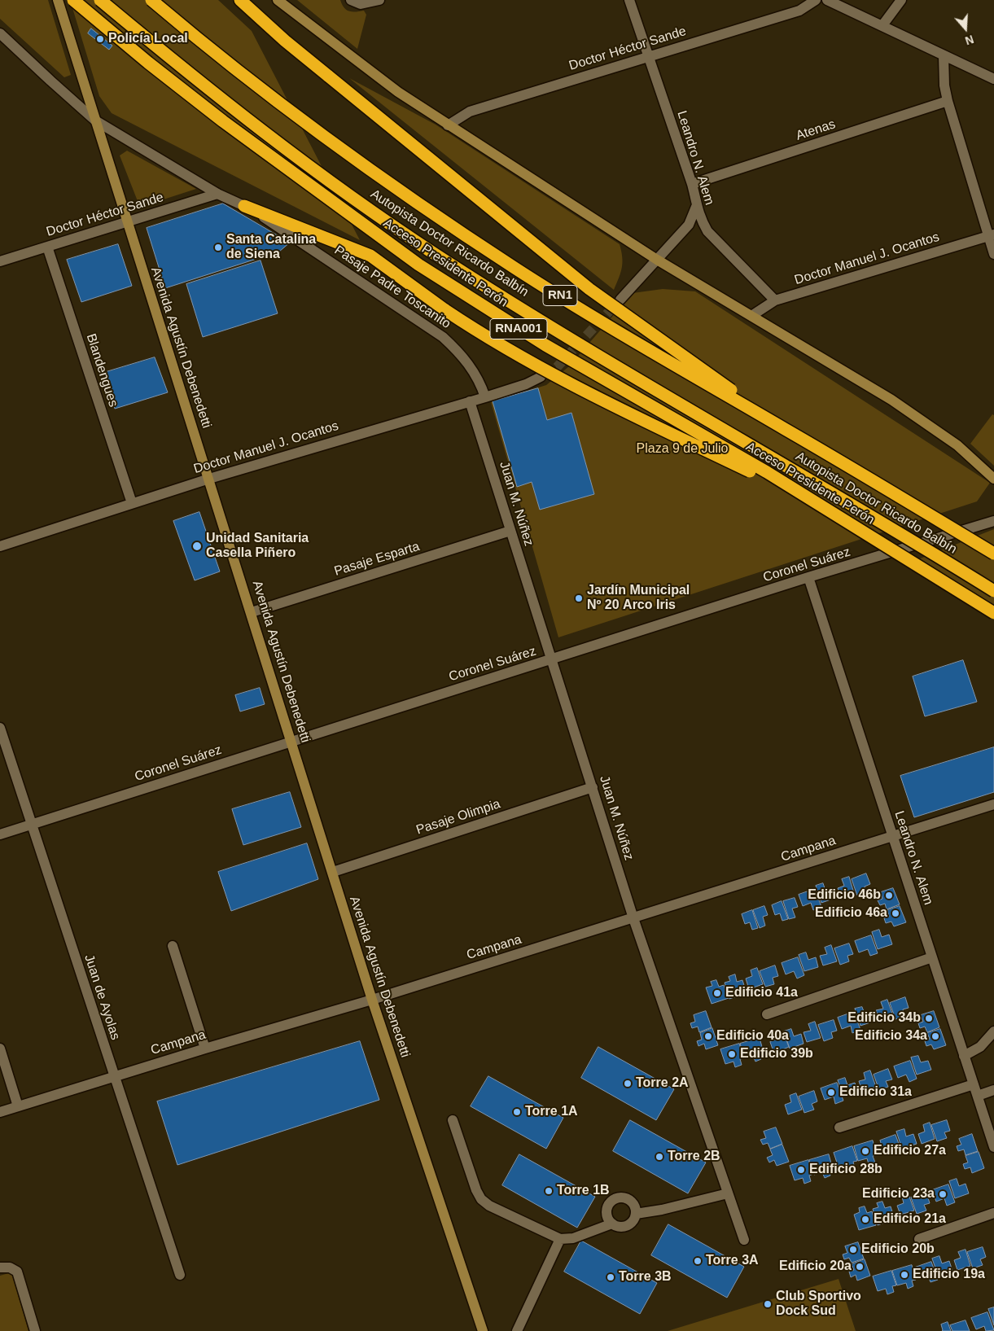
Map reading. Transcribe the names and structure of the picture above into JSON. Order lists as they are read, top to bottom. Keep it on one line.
{"streets":{"highway":["Autopista Doctor Ricardo Balbín","Acceso Presidente Perón","RN1","RNA001"],"main road":["Avenida Agustín Debenedetti"],"street":["Doctor Héctor Sande","Atenas","Leandro N. Alem","Doctor Manuel J. Ocantos","Pasaje Padre Toscanito","Blandengues","Juan M. Núñez","Pasaje Esparta","Coronel Suárez","Pasaje Olimpia","Campana","Juan de Ayolas"]},"crossings":[["Doctor Héctor Sande","Leandro N. Alem"],["Doctor Héctor Sande","Pasaje Padre Toscanito"],["Doctor Héctor Sande","Avenida Agustín Debenedetti"],["Doctor Héctor Sande","Blandengues"],["Atenas","Leandro N. Alem"],["Leandro N. Alem","Doctor Manuel J. Ocantos"],["Leandro N. Alem","Coronel Suárez"],["Leandro N. Alem","Campana"],["Doctor Manuel J. Ocantos","Pasaje Padre Toscanito"],["Doctor Manuel J. Ocantos","Avenida Agustín Debenedetti"],["Doctor Manuel J. Ocantos","Blandengues"],["Doctor Manuel J. Ocantos","Juan M. Núñez"],["Pasaje Padre Toscanito","Avenida Agustín Debenedetti"],["Avenida Agustín Debenedetti","Pasaje Esparta"],["Avenida Agustín Debenedetti","Coronel Suárez"],["Avenida Agustín Debenedetti","Pasaje Olimpia"],["Avenida Agustín Debenedetti","Campana"],["Juan M. Núñez","Pasaje Esparta"],["Juan M. Núñez","Coronel Suárez"],["Juan M. Núñez","Pasaje Olimpia"],["Juan M. Núñez","Campana"],["Coronel Suárez","Juan de Ayolas"],["Campana","Juan de Ayolas"]],"parks":["Plaza 9 de Julio"],"places":["Policía Local","Santa Catalina de Siena","Unidad Sanitaria Casella Piñero","Jardín Municipal Nº 20 Arco Iris","Edificio 46b","Edificio 46a","Edificio 41a","Edificio 34b","Edificio 40a","Edificio 34a","Edificio 39b","Torre 2A","Edificio 31a","Torre 1A","Edificio 27a","Torre 2B","Edificio 28b","Torre 1B","Edificio 23a","Edificio 21a","Edificio 20b","Torre 3A","Edificio 20a","Edificio 19a","Torre 3B","Club Sportivo Dock Sud"],"north":"bottom"}
